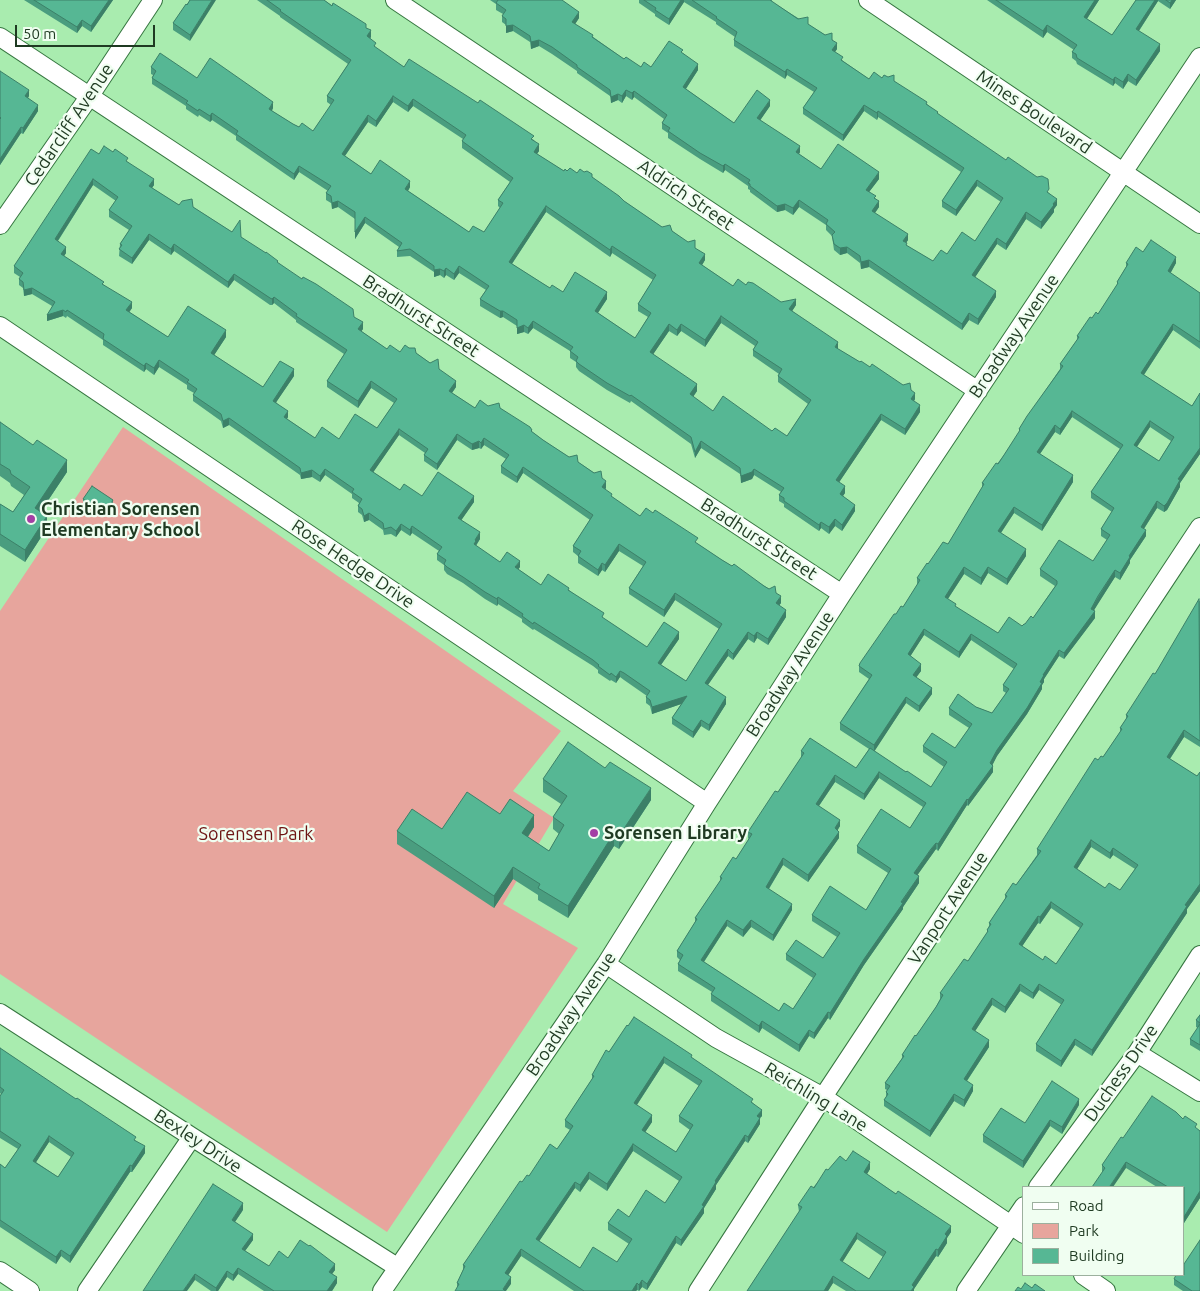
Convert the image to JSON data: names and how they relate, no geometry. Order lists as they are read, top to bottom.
{
  "streets": {
    "street": [
      "Mines Boulevard",
      "Cedarcliff Avenue",
      "Aldrich Street",
      "Bradhurst Street",
      "Broadway Avenue",
      "Rose Hedge Drive",
      "Vanport Avenue",
      "Duchess Drive",
      "Reichling Lane",
      "Bexley Drive"
    ]
  },
  "crossings": [
    ["Mines Boulevard", "Broadway Avenue"],
    ["Cedarcliff Avenue", "Bradhurst Street"],
    ["Aldrich Street", "Broadway Avenue"],
    ["Bradhurst Street", "Broadway Avenue"],
    ["Broadway Avenue", "Rose Hedge Drive"],
    ["Broadway Avenue", "Reichling Lane"],
    ["Broadway Avenue", "Bexley Drive"],
    ["Vanport Avenue", "Reichling Lane"]
  ],
  "parks": ["Sorensen Park"],
  "places": ["Christian Sorensen Elementary School", "Sorensen Library"],
  "legend": ["Road", "Park", "Building"],
  "scale_bar": "50 m"
}
